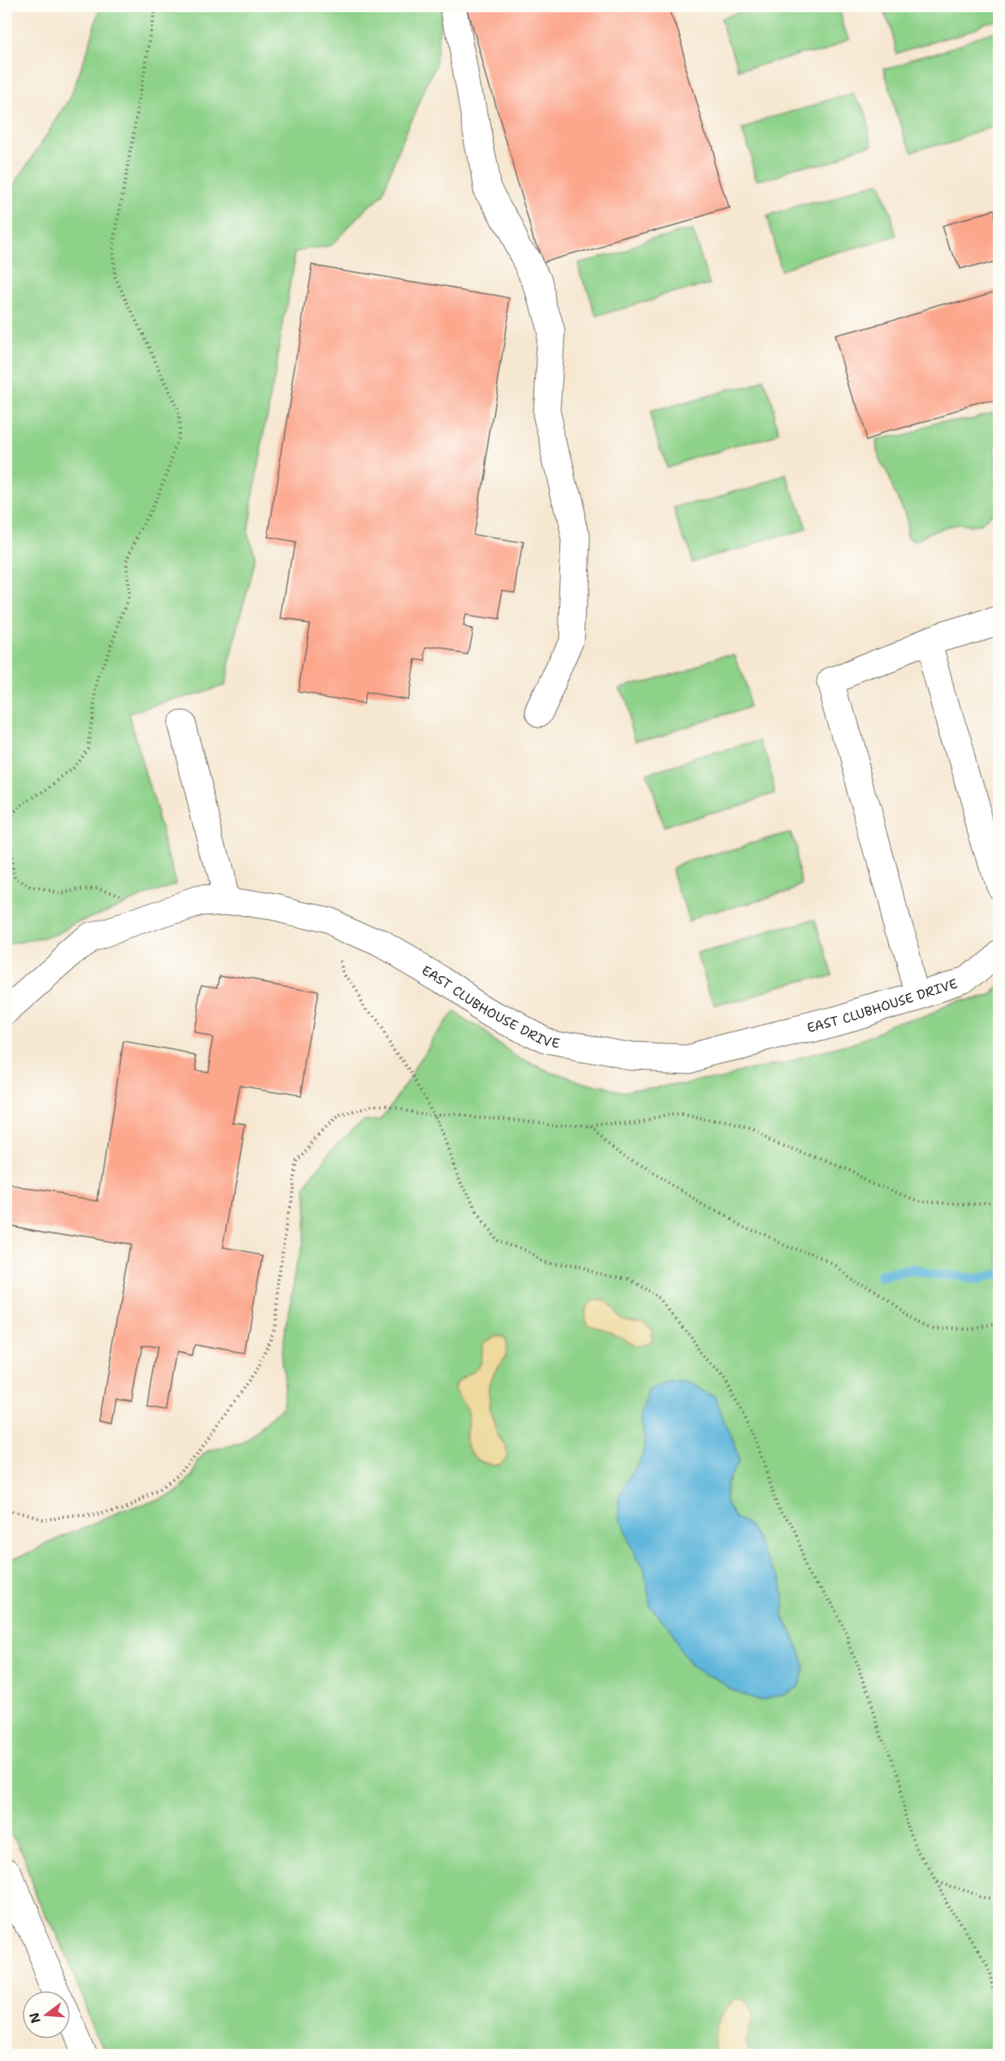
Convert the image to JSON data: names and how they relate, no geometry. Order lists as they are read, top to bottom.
{
  "streets": {
    "street": ["EAST CLUBHOUSE DRIVE"]
  },
  "north": "left"
}
